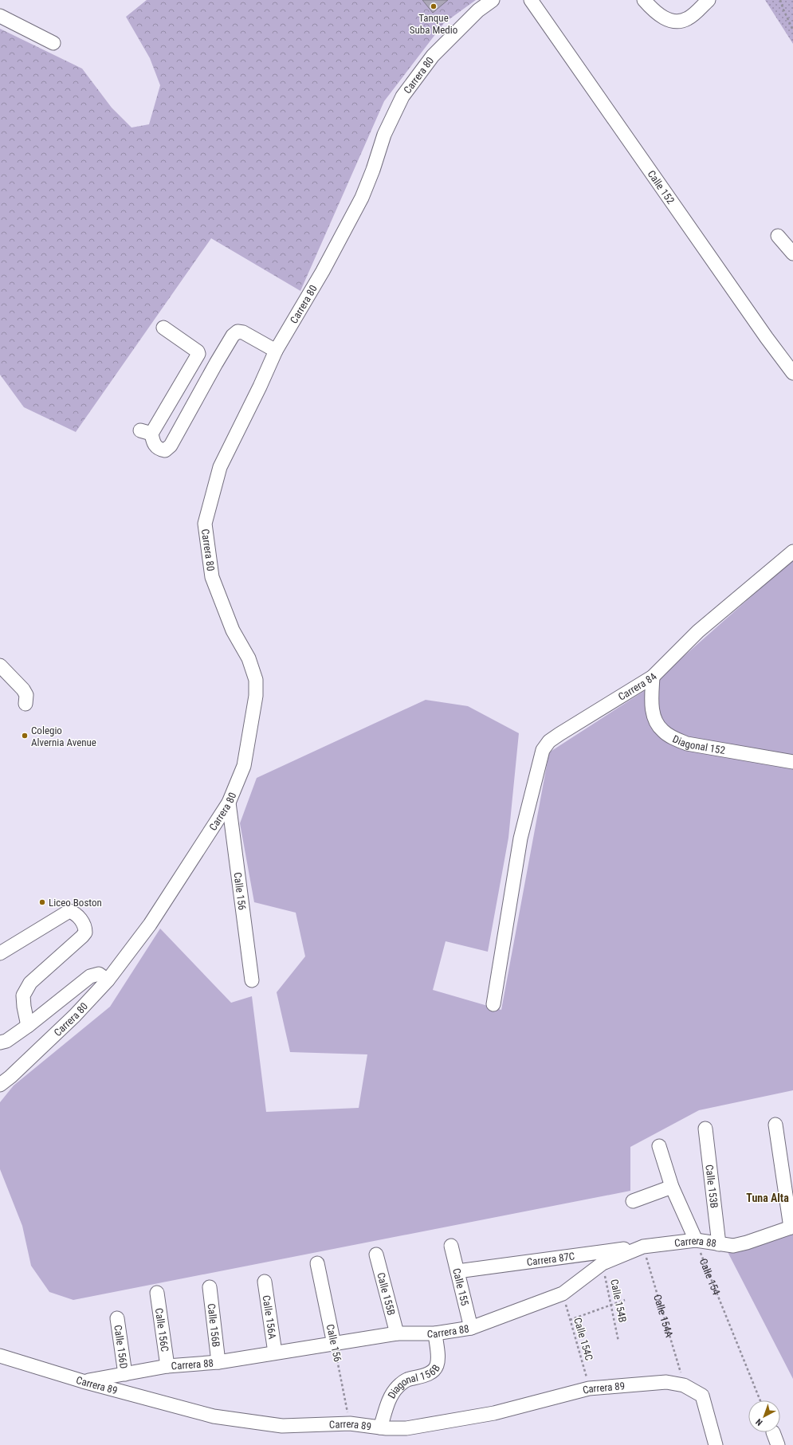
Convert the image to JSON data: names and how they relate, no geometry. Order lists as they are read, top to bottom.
{
  "streets": {
    "street": [
      "Carrera 80",
      "Calle 152",
      "Carrera 84",
      "Diagonal 152",
      "Calle 156",
      "Calle 153B",
      "Carrera 88",
      "Carrera 87C",
      "Calle 155",
      "Calle 155B",
      "Calle 156A",
      "Calle 156B",
      "Calle 156C",
      "Calle 156D",
      "Diagonal 156B",
      "Carrera 89"
    ],
    "path": [
      "Calle 154",
      "Calle 154B",
      "Calle 154A",
      "Calle 154C"
    ]
  },
  "crossings": [
    ["Carrera 80", "Calle 156"],
    ["Carrera 84", "Diagonal 152"],
    ["Calle 156", "Carrera 88"],
    ["Calle 156", "Carrera 89"],
    ["Calle 153B", "Carrera 88"],
    ["Carrera 88", "Carrera 87C"],
    ["Carrera 88", "Calle 154"],
    ["Carrera 88", "Calle 155"],
    ["Carrera 88", "Calle 155B"],
    ["Carrera 88", "Calle 154B"],
    ["Carrera 88", "Calle 154A"],
    ["Carrera 88", "Calle 156A"],
    ["Carrera 88", "Calle 156B"],
    ["Carrera 88", "Calle 156C"],
    ["Carrera 88", "Calle 154C"],
    ["Carrera 88", "Calle 156D"],
    ["Carrera 88", "Diagonal 156B"],
    ["Carrera 88", "Carrera 89"],
    ["Carrera 87C", "Calle 155"],
    ["Carrera 87C", "Calle 154A"],
    ["Calle 154A", "Carrera 89"],
    ["Calle 154C", "Carrera 89"],
    ["Diagonal 156B", "Carrera 89"]
  ],
  "districts": ["Tuna Alta"],
  "places": ["Tanque Suba Medio", "Colegio Alvernia Avenue", "Liceo Boston"],
  "north": "bottom left"
}
